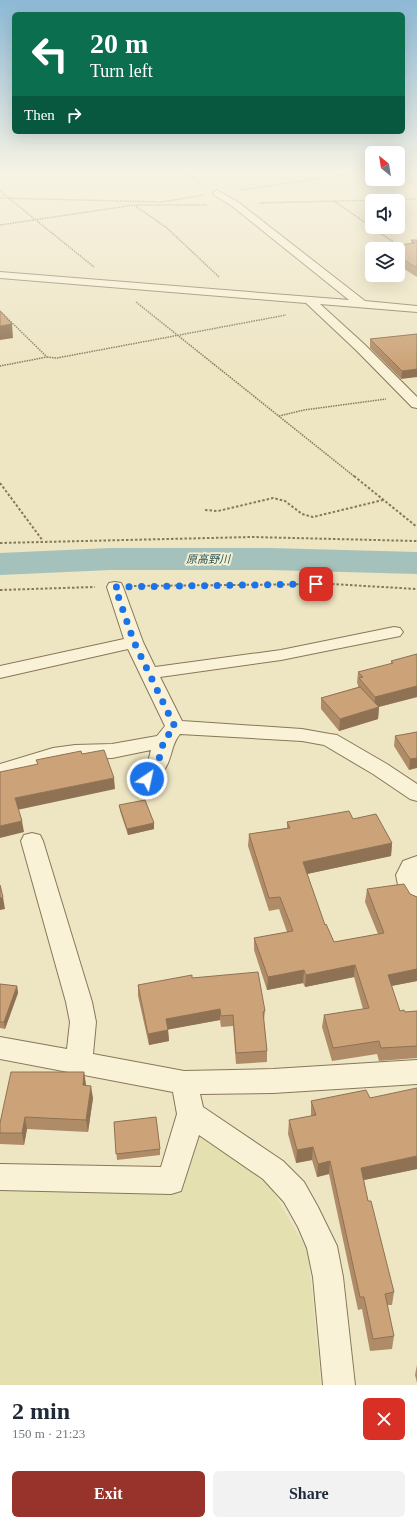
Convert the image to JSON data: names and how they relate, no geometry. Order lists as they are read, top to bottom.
{
  "water": ["原高野川"],
  "north": "top left",
  "page": {
    "turn": ["20 m", "Turn left"],
    "then": "Then",
    "heading": ["2 min", "150 m · 21:23"],
    "buttons": ["Exit", "Share"]
  }
}
